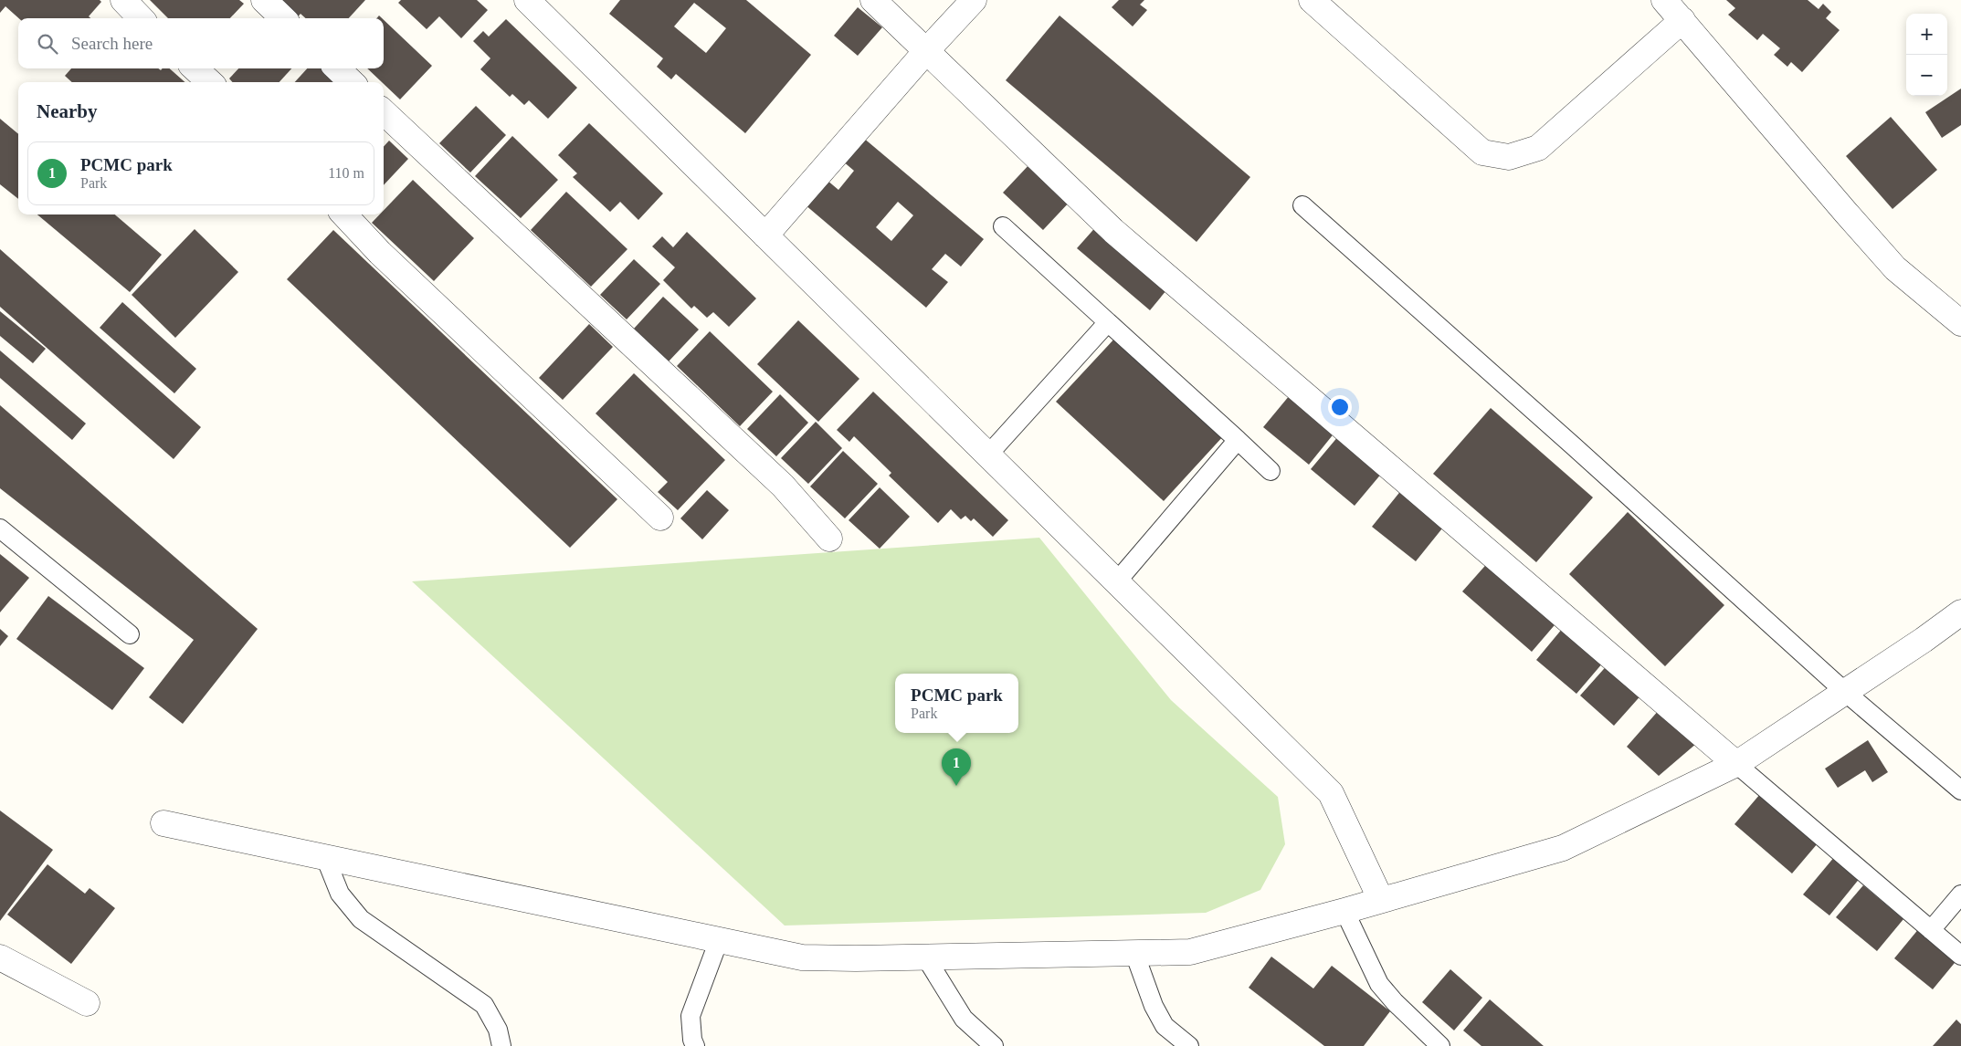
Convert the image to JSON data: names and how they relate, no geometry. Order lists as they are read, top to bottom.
{
  "page": {
    "map_buttons": ["+", "−"],
    "search": "Search here",
    "heading": "Nearby",
    "list": [
      {
        "mark": "1",
        "name": "PCMC park",
        "note": "Park",
        "value": "110 m"
      }
    ],
    "popup": ["PCMC park", "Park"],
    "pins": "1"
  }
}
